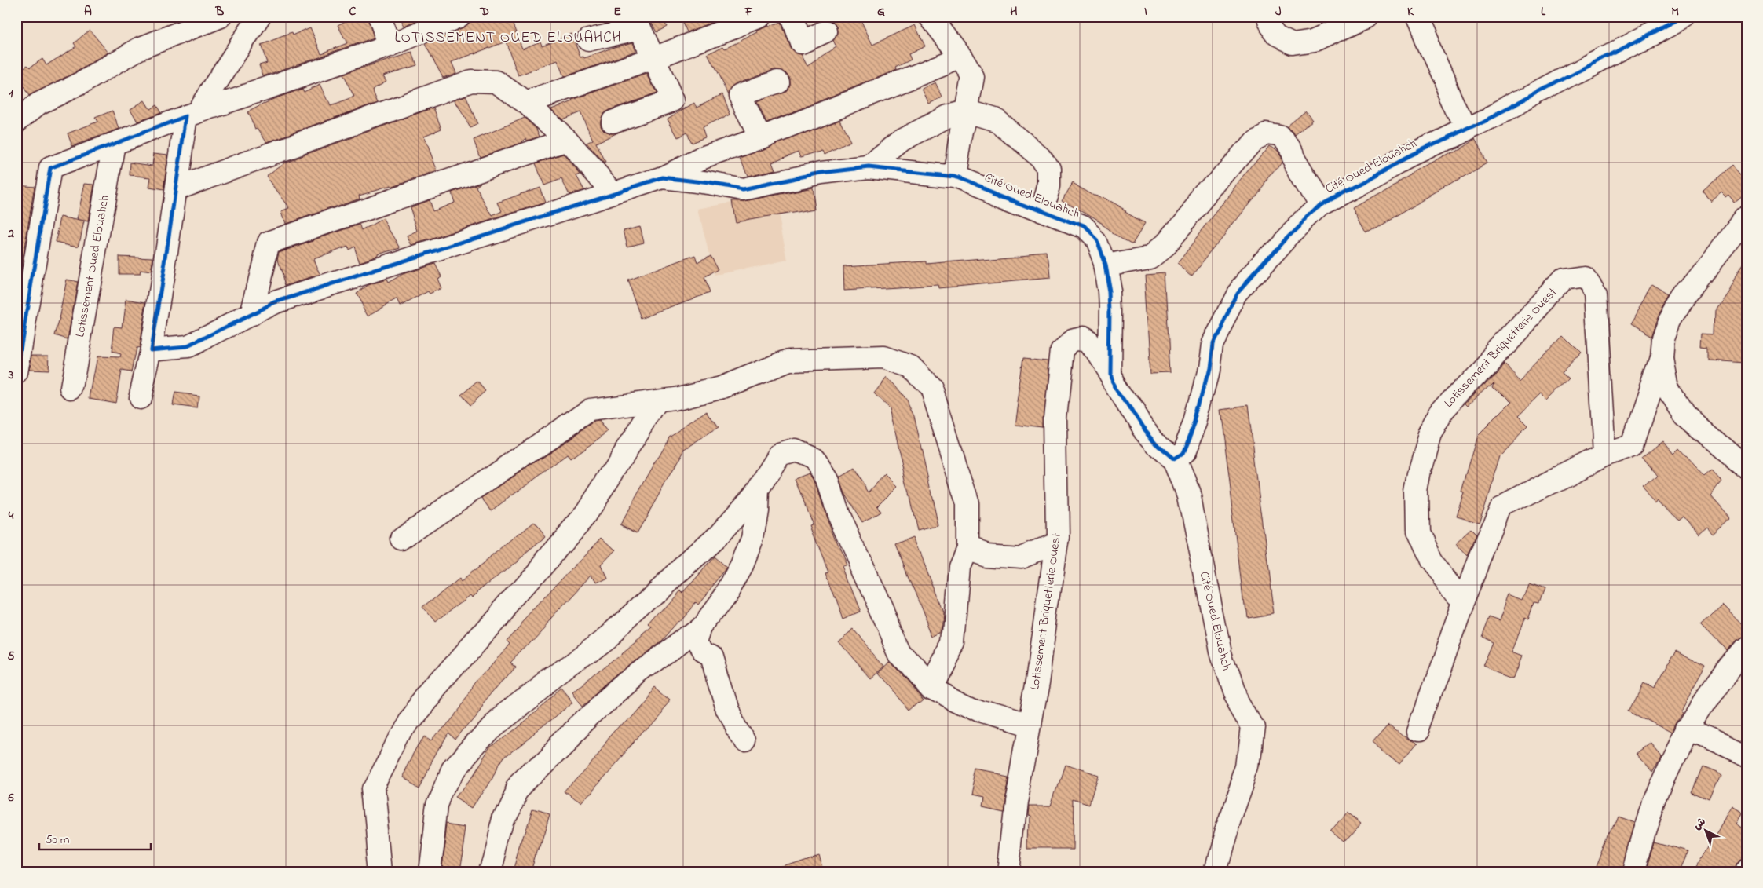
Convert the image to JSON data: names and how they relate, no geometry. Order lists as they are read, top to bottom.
{
  "streets": {
    "street": ["Cité Oued Elouahch", "Lotissement Oued Elouahch", "Lotissement Briquetterie Ouest"]
  },
  "crossings": [
    ["Cité Oued Elouahch", "Lotissement Briquetterie Ouest"]
  ],
  "districts": ["LOTISSEMENT OUED ELOUAHCH"],
  "scale_bar": "50 m",
  "north": "top left",
  "grid": {
    "columns": [
      "A",
      "B",
      "C",
      "D",
      "E",
      "F",
      "G",
      "H",
      "I",
      "J",
      "K",
      "L",
      "M"
    ],
    "rows": [
      "1",
      "2",
      "3",
      "4",
      "5",
      "6"
    ]
  }
}
